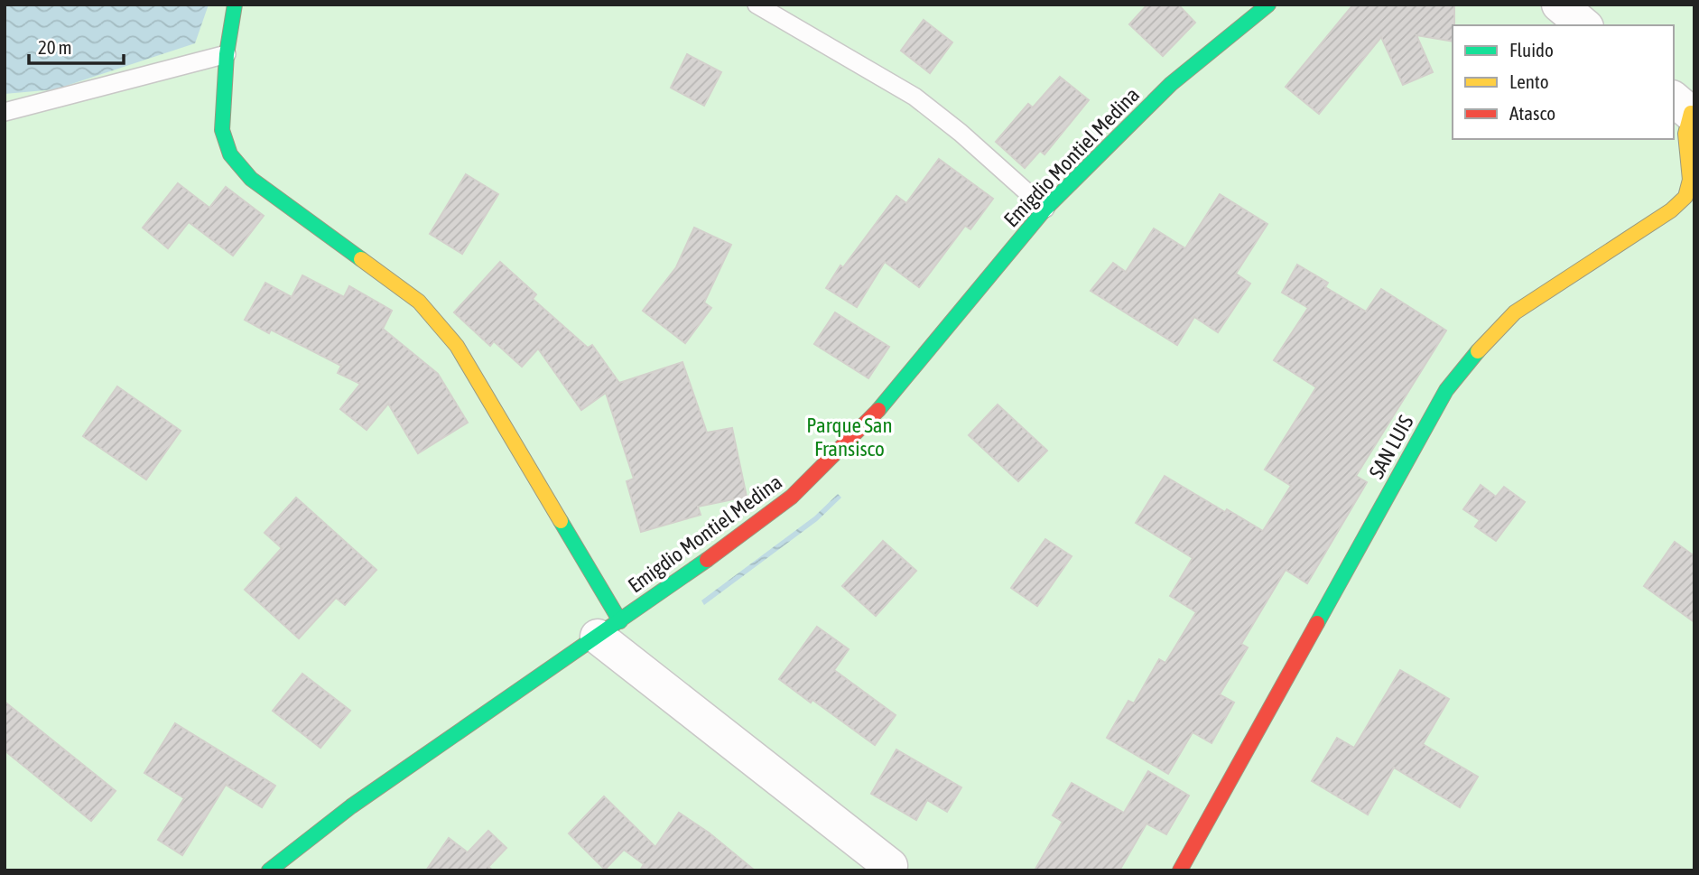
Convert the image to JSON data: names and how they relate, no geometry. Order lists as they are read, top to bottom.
{
  "streets": {
    "street": ["Emigdio Montiel Medina", "SAN LUIS"]
  },
  "parks": ["Parque San Fransisco"],
  "legend": ["Fluido", "Lento", "Atasco"],
  "scale_bar": "20 m"
}
